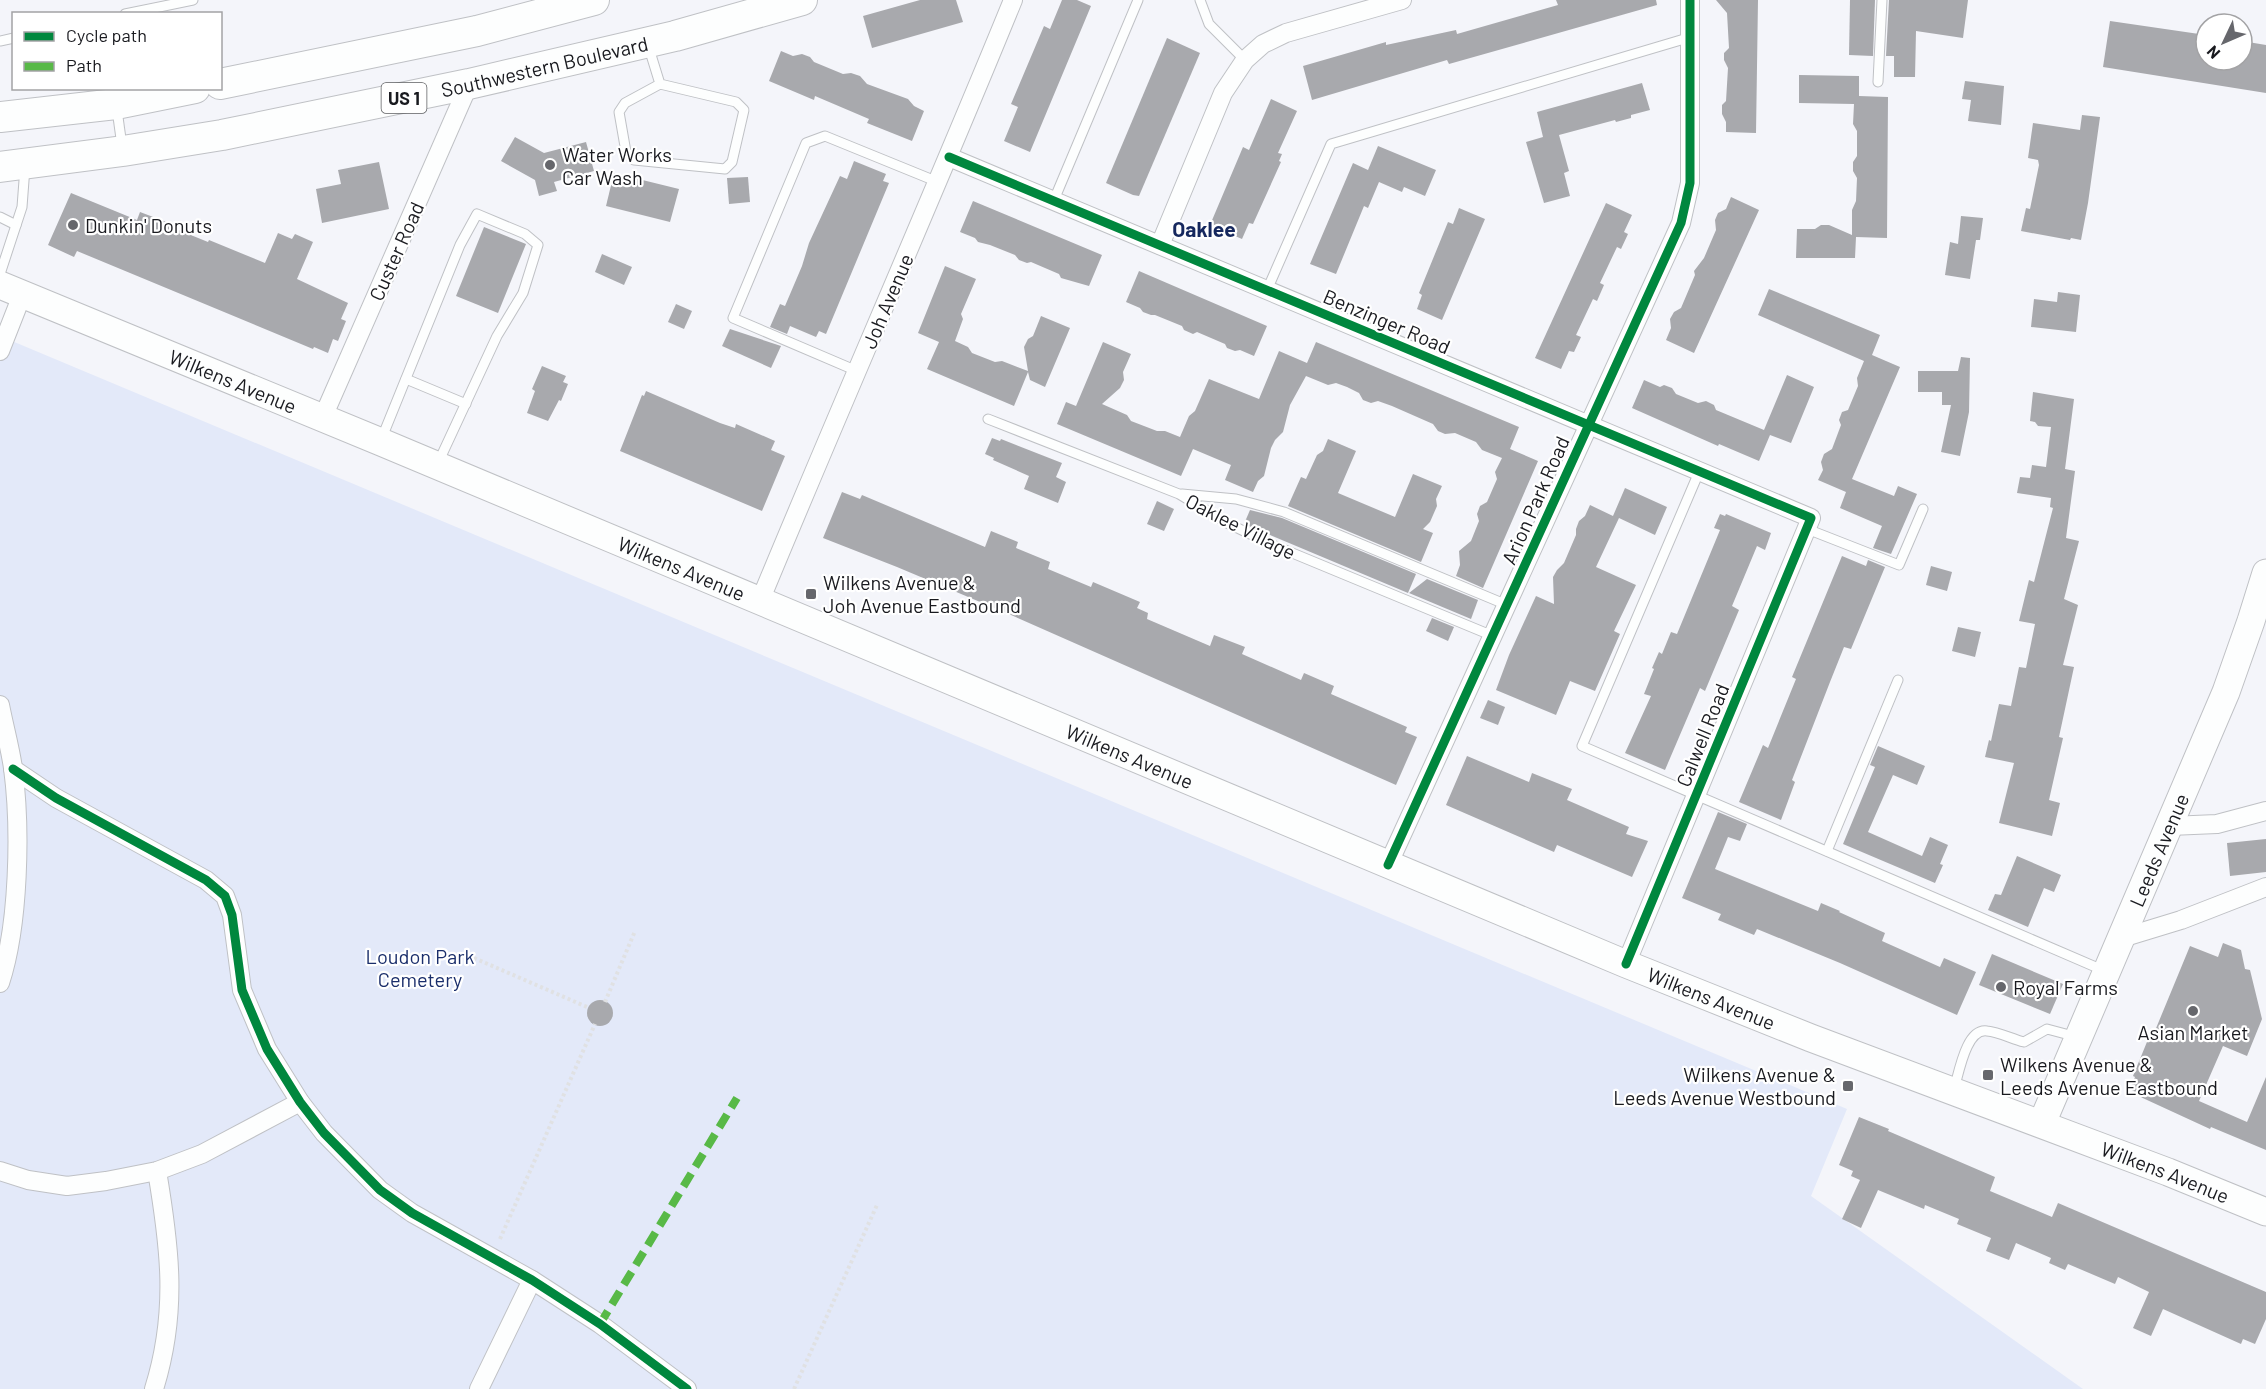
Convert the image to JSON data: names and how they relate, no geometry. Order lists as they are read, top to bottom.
{
  "streets": {
    "main road": [
      "Southwestern Boulevard",
      "US 1",
      "Wilkens Avenue",
      "Leeds Avenue"
    ],
    "street": [
      "Custer Road",
      "Joh Avenue",
      "Benzinger Road",
      "Arion Park Road",
      "Calwell Road"
    ],
    "lane": ["Oaklee Village"]
  },
  "crossings": [
    ["Southwestern Boulevard", "Custer Road"],
    ["Custer Road", "Wilkens Avenue"],
    ["Joh Avenue", "Benzinger Road"],
    ["Joh Avenue", "Wilkens Avenue"],
    ["Benzinger Road", "Arion Park Road"],
    ["Benzinger Road", "Calwell Road"],
    ["Wilkens Avenue", "Arion Park Road"],
    ["Wilkens Avenue", "Calwell Road"],
    ["Wilkens Avenue", "Leeds Avenue"],
    ["Arion Park Road", "Oaklee Village"]
  ],
  "districts": ["Oaklee"],
  "parks": ["Loudon Park Cemetery"],
  "places": {
    "other": [
      "Water Works Car Wash",
      "Dunkin' Donuts",
      "Royal Farms",
      "Asian Market"
    ],
    "transit": ["Wilkens Avenue & Joh Avenue Eastbound", "Wilkens Avenue & Leeds Avenue Eastbound", "Wilkens Avenue & Leeds Avenue Westbound"]
  },
  "legend": ["Cycle path", "Path"],
  "north": "bottom left"
}
